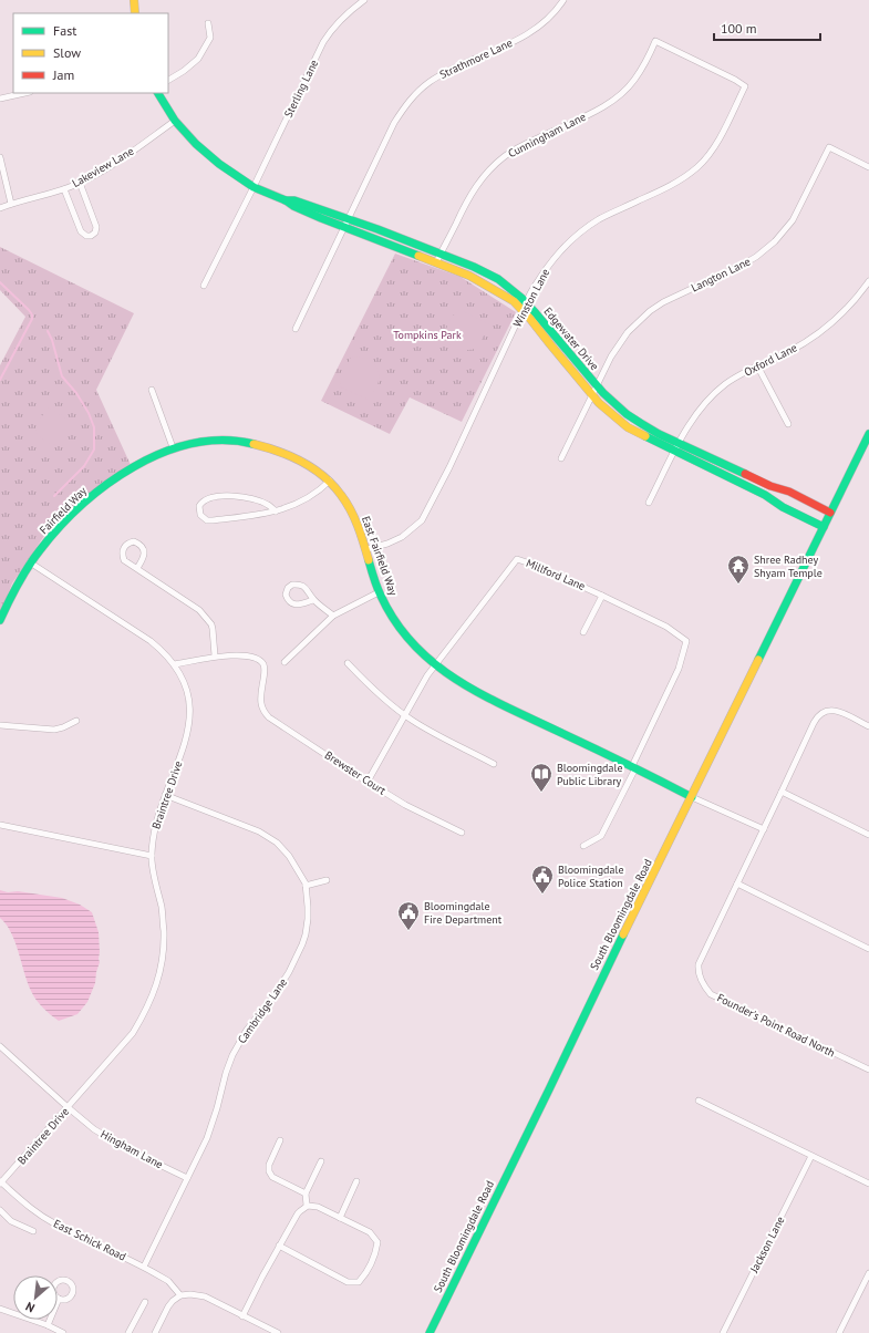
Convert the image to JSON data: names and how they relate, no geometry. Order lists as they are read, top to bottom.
{
  "streets": {
    "street": [
      "Strathmore Lane",
      "Sterling Lane",
      "Cunningham Lane",
      "Lakeview Lane",
      "Langton Lane",
      "Winston Lane",
      "Edgewater Drive",
      "Oxford Lane",
      "Fairfield Way",
      "East Fairfield Way",
      "Millford Lane",
      "Brewster Court",
      "Braintree Drive",
      "South Bloomingdale Road",
      "Cambridge Lane",
      "Founder's Point Road North",
      "Hingham Lane",
      "East Schick Road",
      "Jackson Lane"
    ]
  },
  "crossings": [
    ["Strathmore Lane", "Edgewater Drive"],
    ["Sterling Lane", "Edgewater Drive"],
    ["Cunningham Lane", "Winston Lane"],
    ["Cunningham Lane", "Edgewater Drive"],
    ["Lakeview Lane", "Edgewater Drive"],
    ["Langton Lane", "Edgewater Drive"],
    ["Winston Lane", "Edgewater Drive"],
    ["Winston Lane", "East Fairfield Way"],
    ["Edgewater Drive", "Oxford Lane"],
    ["Edgewater Drive", "South Bloomingdale Road"],
    ["Fairfield Way", "East Fairfield Way"],
    ["Fairfield Way", "Braintree Drive"],
    ["East Fairfield Way", "Millford Lane"],
    ["East Fairfield Way", "South Bloomingdale Road"],
    ["Millford Lane", "Brewster Court"],
    ["Braintree Drive", "Cambridge Lane"],
    ["Braintree Drive", "Hingham Lane"],
    ["Braintree Drive", "East Schick Road"],
    ["Cambridge Lane", "Hingham Lane"],
    ["Cambridge Lane", "East Schick Road"]
  ],
  "parks": ["Tompkins Park"],
  "places": {
    "temple": ["Shree Radhey Shyam Temple"],
    "library": ["Bloomingdale Public Library"],
    "public building": ["Bloomingdale Police Station", "Bloomingdale Fire Department"]
  },
  "legend": ["Fast", "Slow", "Jam"],
  "scale_bar": "100 m",
  "north": "bottom left"
}
